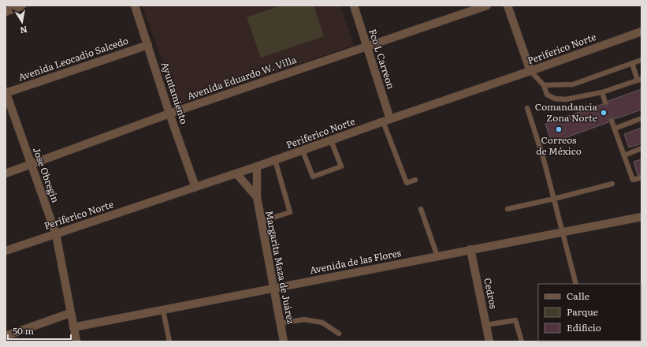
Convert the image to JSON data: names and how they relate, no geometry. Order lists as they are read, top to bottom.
{
  "streets": {
    "street": [
      "Periferico Norte",
      "Avenida Leocadio Salcedo",
      "Fco L Carreon",
      "Avenida Eduardo W. Villa",
      "Ayuntamiento",
      "Jose Obregin",
      "Avenida de las Flores",
      "Margarita Maza de Juárez",
      "Cedros"
    ]
  },
  "crossings": [
    ["Periferico Norte", "Fco L Carreon"],
    ["Periferico Norte", "Ayuntamiento"],
    ["Periferico Norte", "Jose Obregin"],
    ["Periferico Norte", "Margarita Maza de Juárez"],
    ["Avenida Leocadio Salcedo", "Ayuntamiento"],
    ["Avenida Leocadio Salcedo", "Jose Obregin"],
    ["Fco L Carreon", "Avenida Eduardo W. Villa"],
    ["Avenida Eduardo W. Villa", "Ayuntamiento"],
    ["Avenida Eduardo W. Villa", "Jose Obregin"],
    ["Jose Obregin", "Avenida de las Flores"],
    ["Avenida de las Flores", "Margarita Maza de Juárez"],
    ["Avenida de las Flores", "Cedros"]
  ],
  "places": ["Comandancia Zona Norte", "Correos de México"],
  "legend": ["Calle", "Parque", "Edificio"],
  "scale_bar": "50 m",
  "north": "bottom"
}
